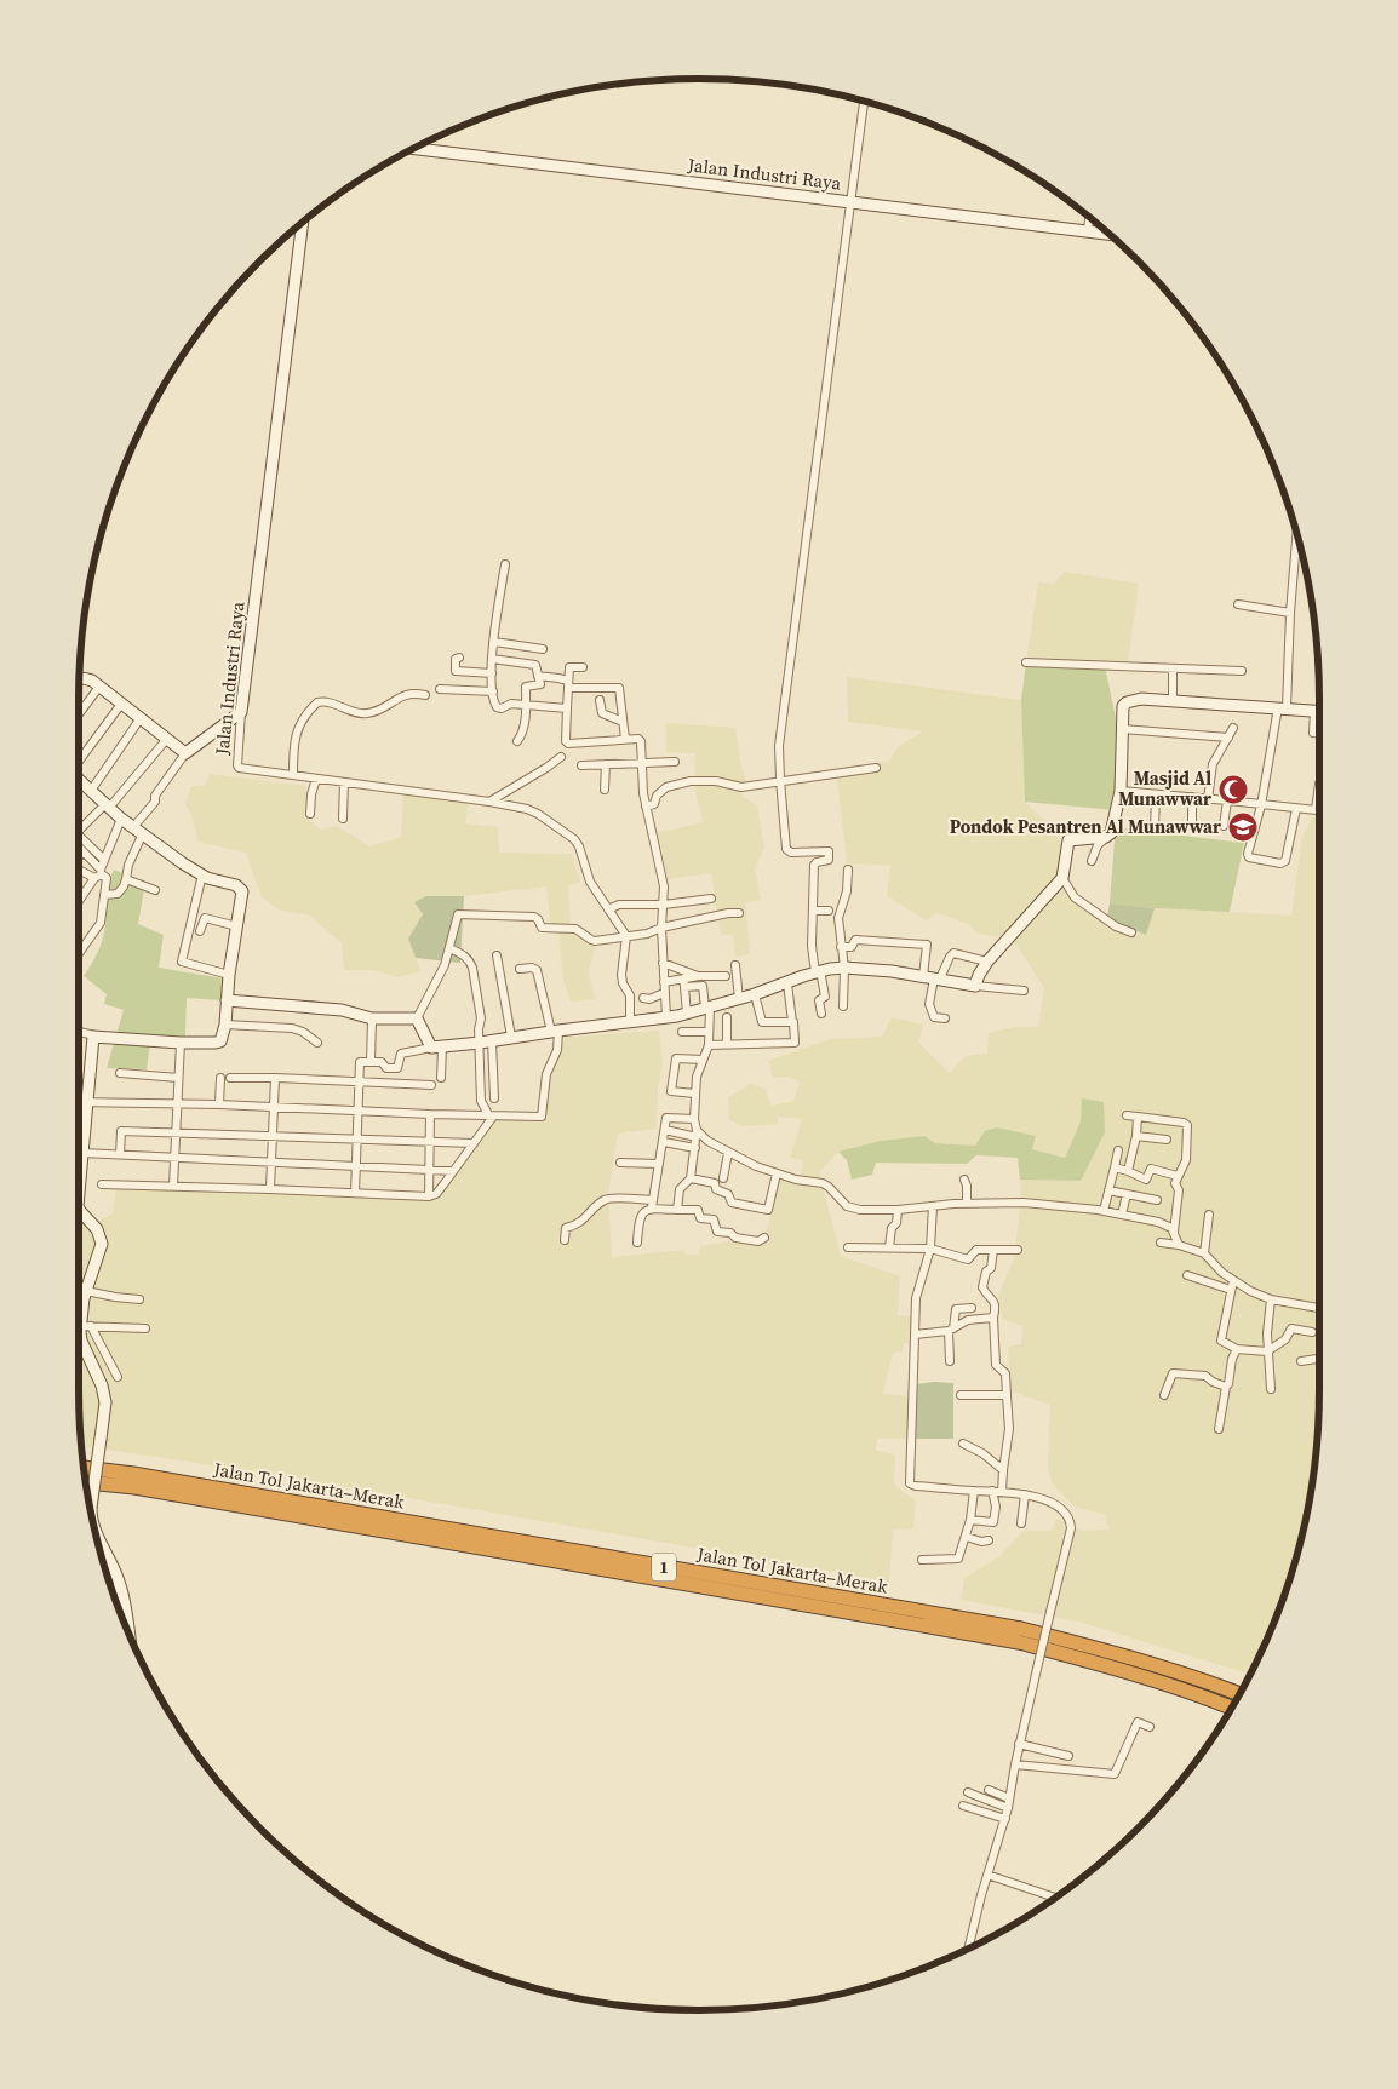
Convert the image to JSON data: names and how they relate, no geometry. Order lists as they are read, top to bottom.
{
  "streets": {
    "highway": ["Jalan Tol Jakarta–Merak", "1"],
    "street": ["Jalan Industri Raya"]
  },
  "places": {
    "mosque": ["Masjid Al Munawwar"],
    "school or university": ["Pondok Pesantren Al Munawwar"]
  }
}
